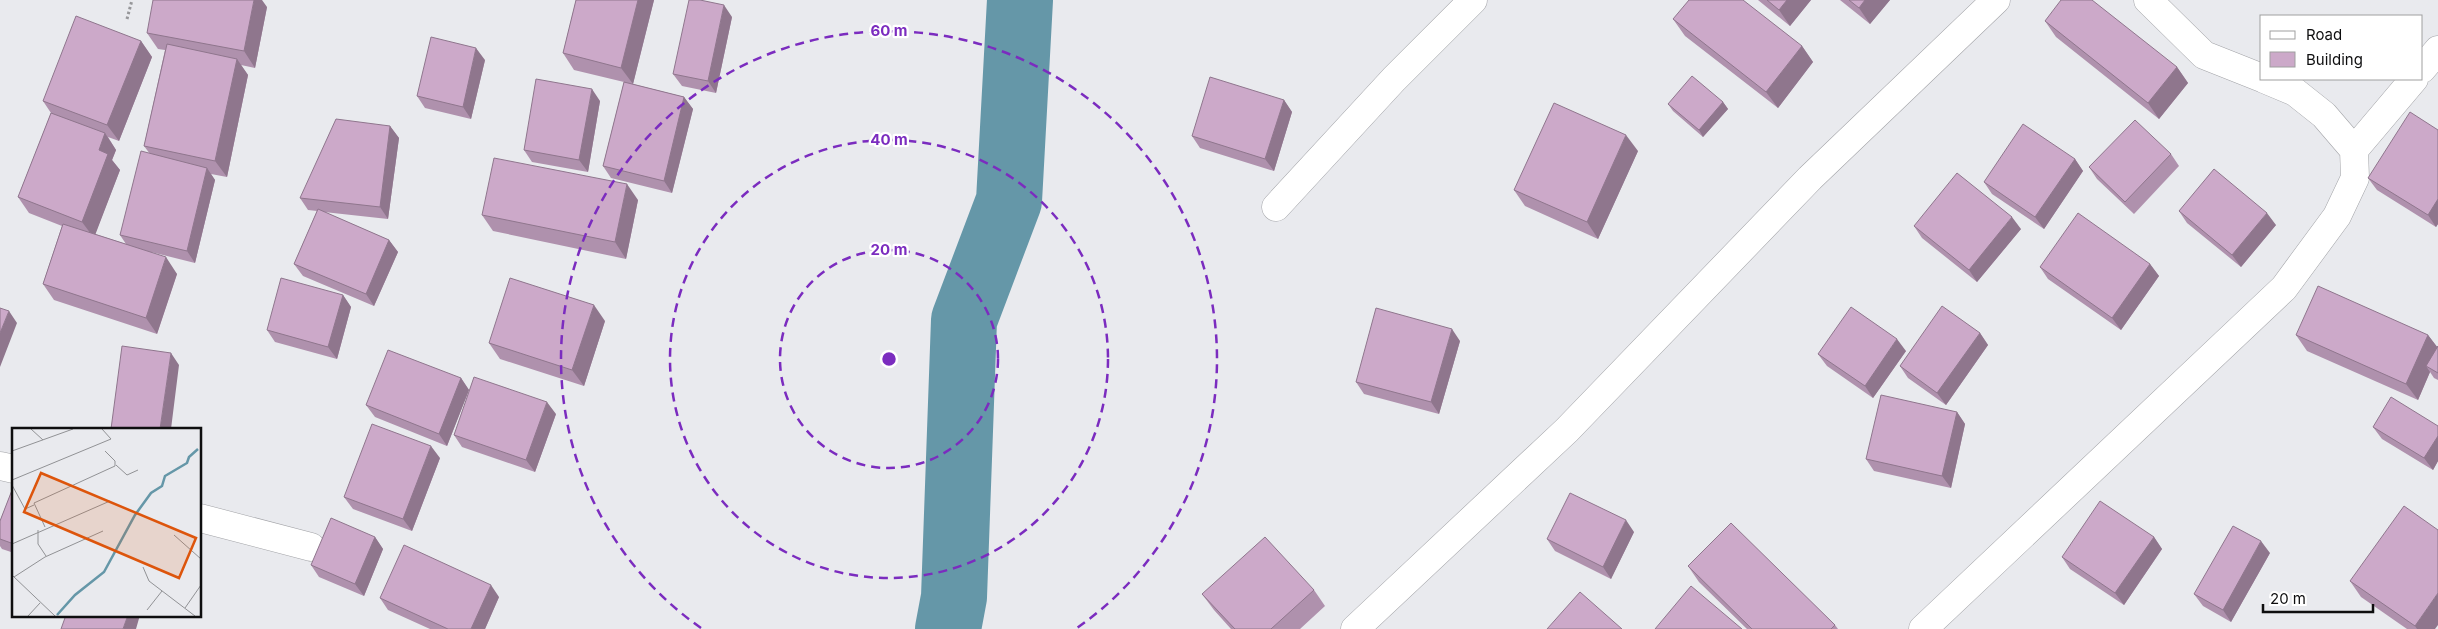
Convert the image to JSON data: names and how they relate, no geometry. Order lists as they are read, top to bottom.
{
  "legend": ["Road", "Building"],
  "scale_bar": "20 m",
  "rings": ["60 m", "40 m", "20 m"]
}
